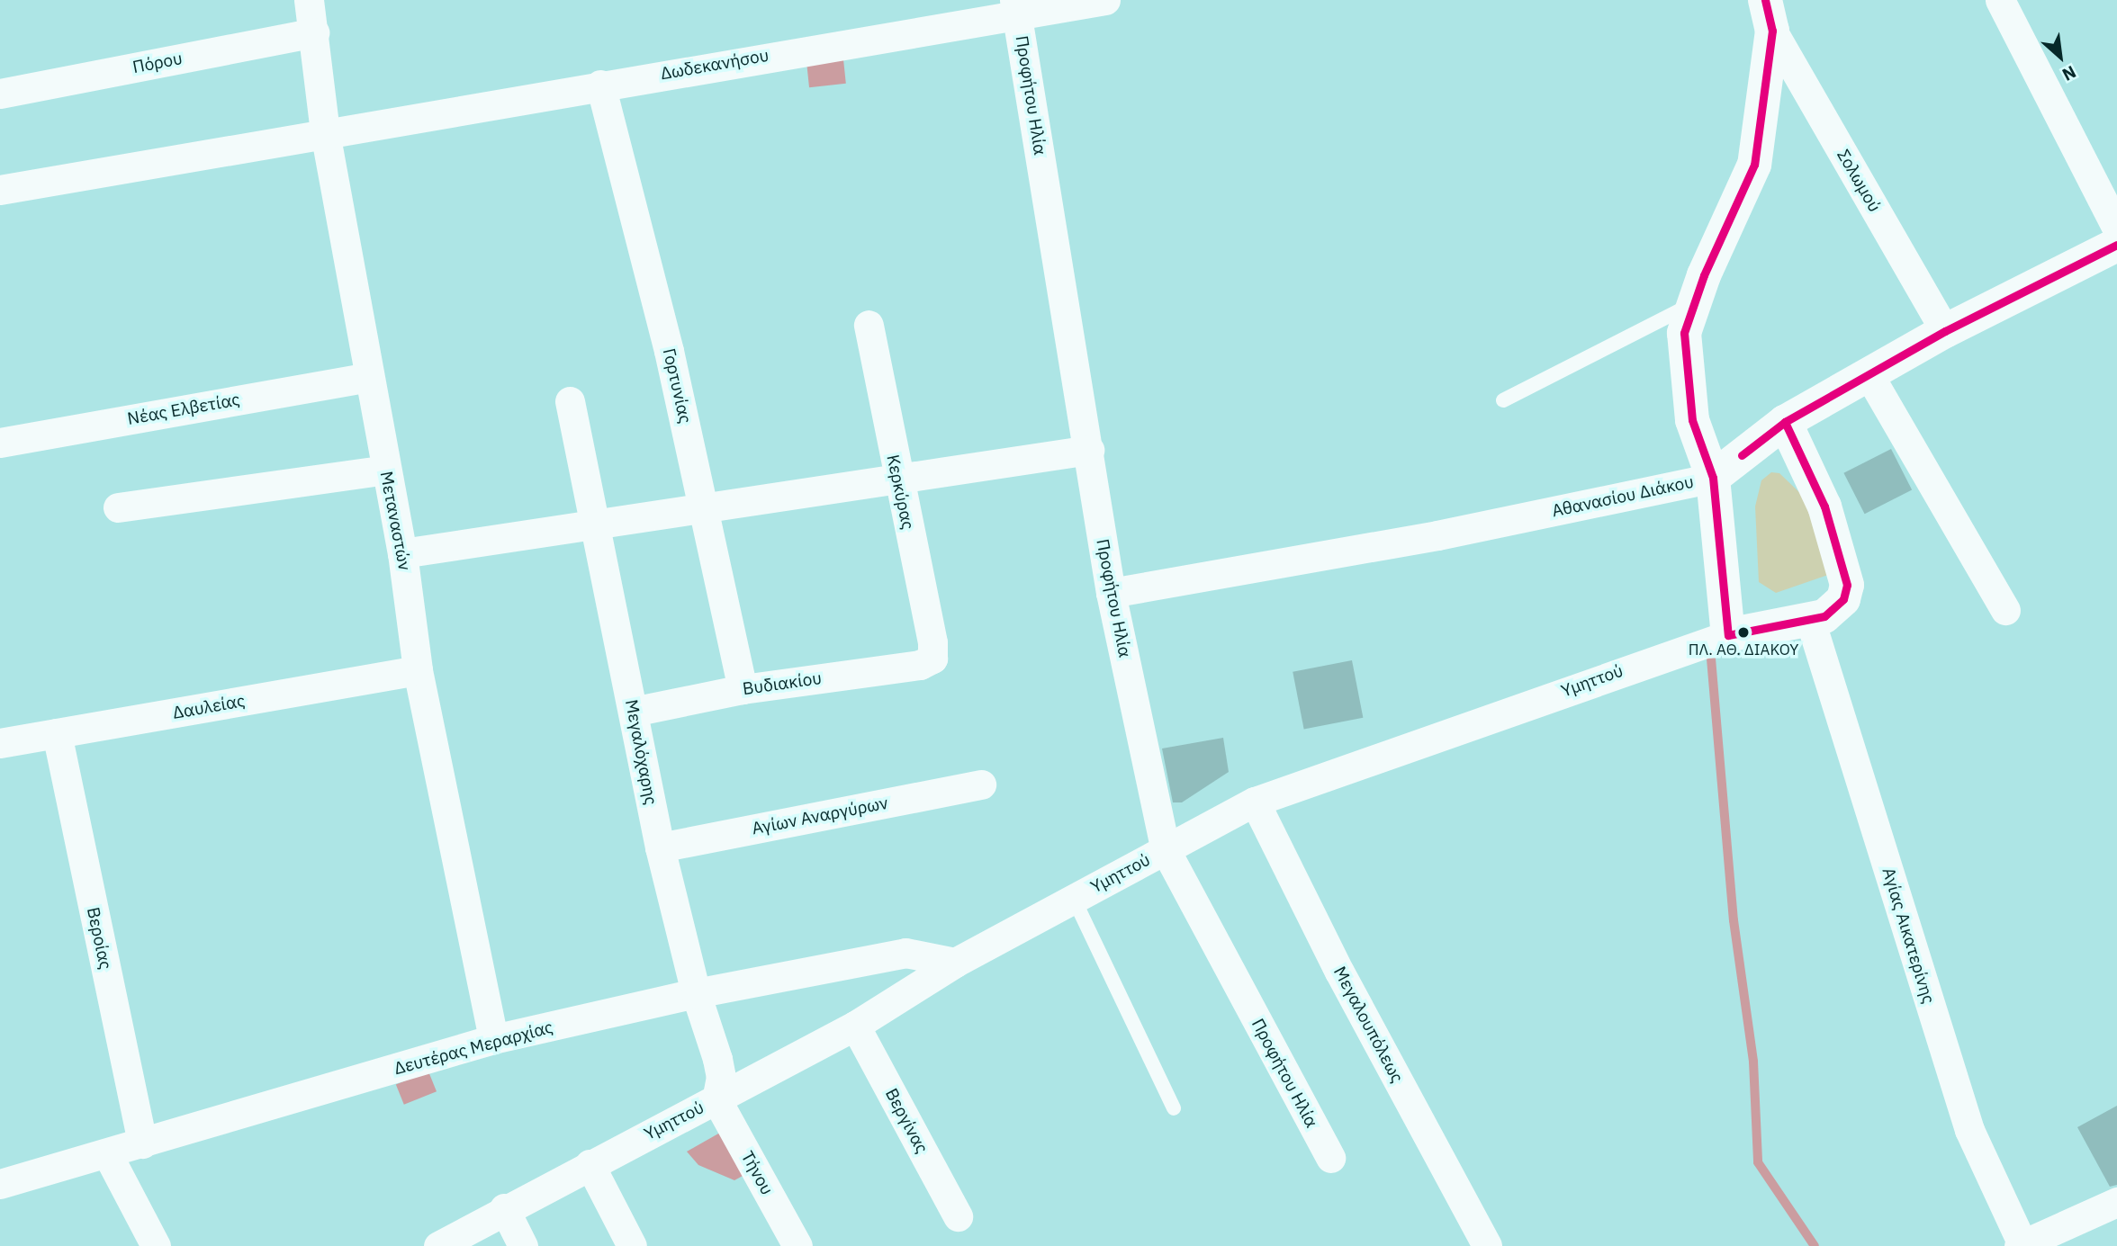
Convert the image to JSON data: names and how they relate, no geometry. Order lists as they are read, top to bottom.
{
  "streets": {
    "street": [
      "Πόρου",
      "Δωδεκανήσου",
      "Προφήτου Ηλία",
      "Σολωμού",
      "Γορτυνίας",
      "Νέας Ελβετίας",
      "Κερκύρας",
      "Αθανασίου Διάκου",
      "Μεταναστών",
      "Υμηττού",
      "Βυδιακίου",
      "Δαυλείας",
      "Μεγαλόχαρης",
      "Αγίων Αναργύρων",
      "Αγίας Αικατερίνης",
      "Βεροίας",
      "Μεγαλουπόλεως",
      "Δευτέρας Μεραρχίας",
      "Βεργίνας",
      "Τήνου"
    ]
  },
  "crossings": [
    ["Πόρου", "Μεταναστών"],
    ["Δωδεκανήσου", "Προφήτου Ηλία"],
    ["Δωδεκανήσου", "Γορτυνίας"],
    ["Δωδεκανήσου", "Μεταναστών"],
    ["Προφήτου Ηλία", "Αθανασίου Διάκου"],
    ["Προφήτου Ηλία", "Υμηττού"],
    ["Σολωμού", "Αθανασίου Διάκου"],
    ["Γορτυνίας", "Βυδιακίου"],
    ["Νέας Ελβετίας", "Μεταναστών"],
    ["Κερκύρας", "Βυδιακίου"],
    ["Αθανασίου Διάκου", "Υμηττού"],
    ["Μεταναστών", "Δαυλείας"],
    ["Μεταναστών", "Δευτέρας Μεραρχίας"],
    ["Υμηττού", "Μεγαλόχαρης"],
    ["Υμηττού", "Αγίας Αικατερίνης"],
    ["Υμηττού", "Μεγαλουπόλεως"],
    ["Υμηττού", "Δευτέρας Μεραρχίας"],
    ["Υμηττού", "Βεργίνας"],
    ["Υμηττού", "Τήνου"],
    ["Βυδιακίου", "Μεγαλόχαρης"],
    ["Δαυλείας", "Βεροίας"],
    ["Μεγαλόχαρης", "Αγίων Αναργύρων"],
    ["Μεγαλόχαρης", "Δευτέρας Μεραρχίας"],
    ["Μεγαλόχαρης", "Τήνου"],
    ["Βεροίας", "Δευτέρας Μεραρχίας"]
  ],
  "places": ["ΠΛ. ΑΘ. ΔΙΑΚΟΥ"],
  "north": "bottom right"
}
